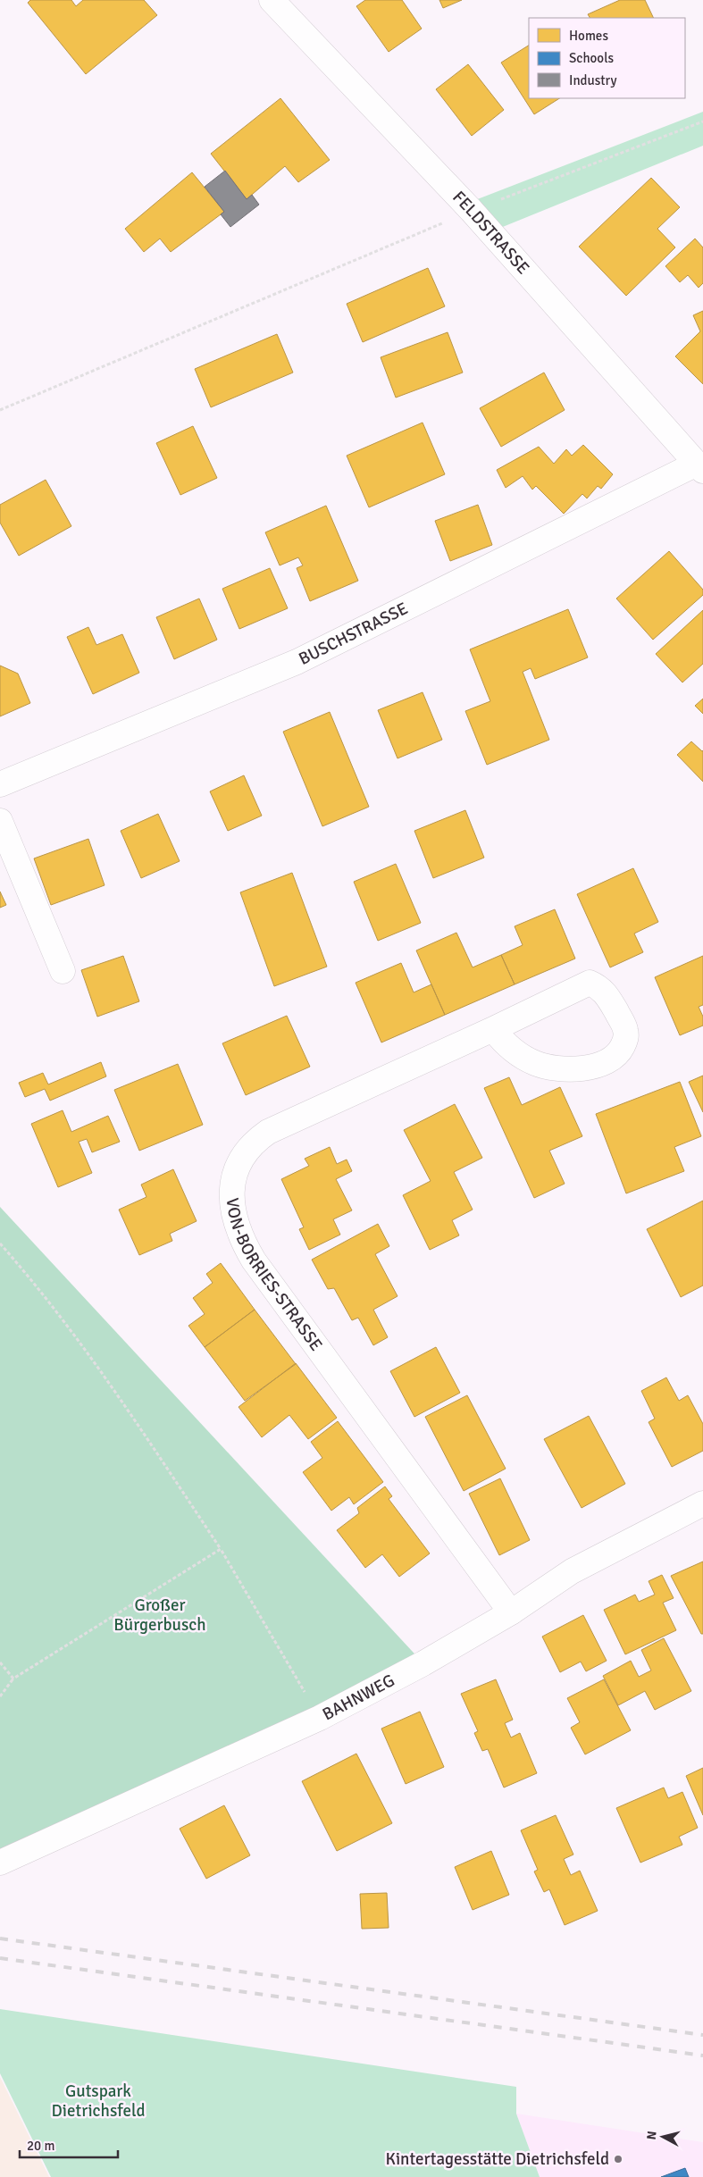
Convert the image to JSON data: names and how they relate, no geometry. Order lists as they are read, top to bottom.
{
  "streets": {
    "street": [
      "FELDSTRASSE",
      "BUSCHSTRASSE",
      "VON-BORRIES-STRASSE",
      "BAHNWEG"
    ]
  },
  "crossings": [
    ["FELDSTRASSE", "BUSCHSTRASSE"],
    ["VON-BORRIES-STRASSE", "BAHNWEG"]
  ],
  "parks": ["Großer Bürgerbusch", "Gutspark Dietrichsfeld"],
  "places": ["Kintertagesstätte Dietrichsfeld"],
  "legend": ["Homes", "Schools", "Industry"],
  "scale_bar": "20 m",
  "north": "left"
}
